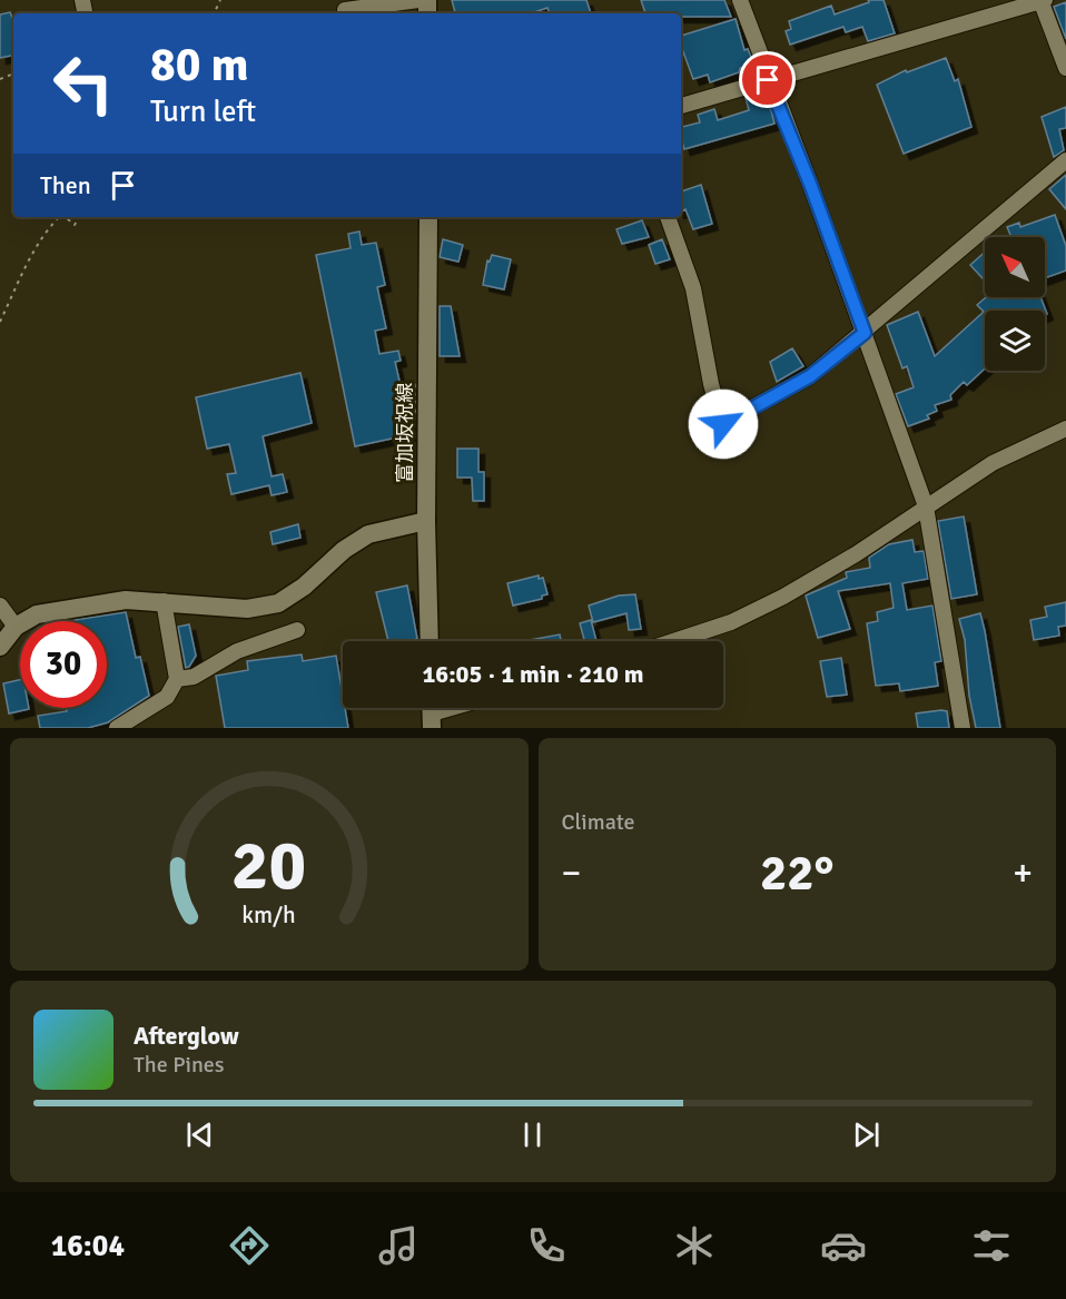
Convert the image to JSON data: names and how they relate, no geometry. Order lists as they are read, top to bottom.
{
  "streets": {
    "street": ["富加坂祝線"]
  },
  "north": "top left",
  "page": {
    "turn": ["80 m", "Turn left"],
    "then": "Then",
    "limit": "30",
    "trip": "16:05 · 1 min · 210 m",
    "tile": "Climate",
    "heat": ["−", "22°", "+"],
    "song": ["Afterglow", "The Pines"],
    "tabs": "16:04",
    "gauge": ["20", "km/h"]
  }
}
